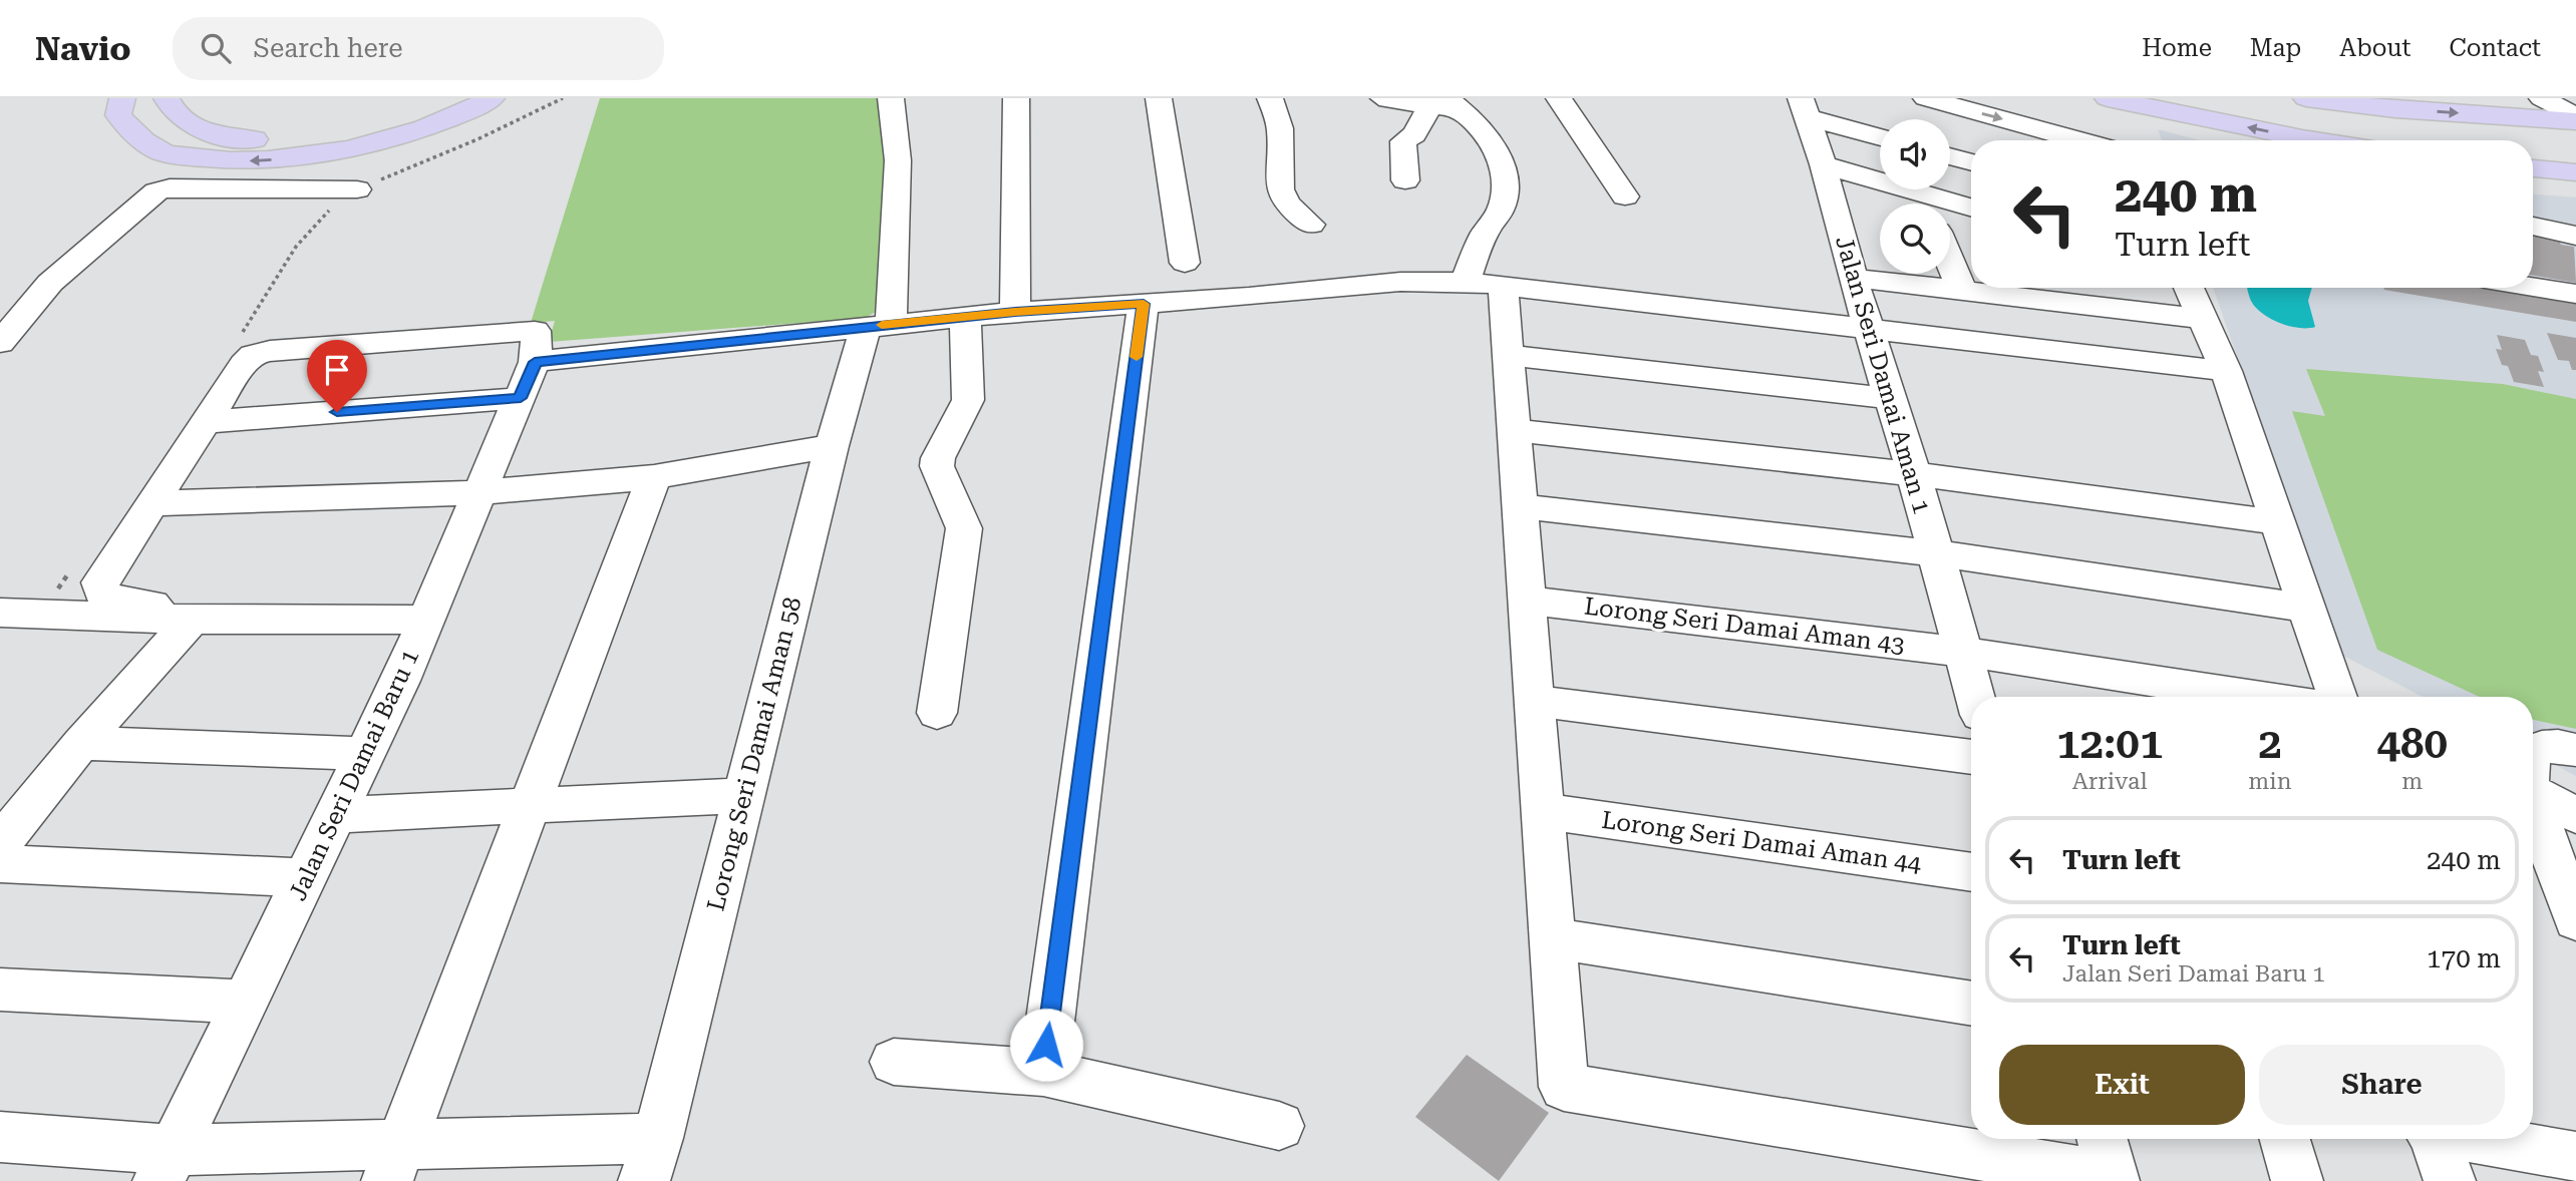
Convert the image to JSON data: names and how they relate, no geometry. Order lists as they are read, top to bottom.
{
  "streets": {
    "street": [
      "Jalan Seri Damai Aman 1",
      "Lorong Seri Damai Aman 43",
      "Lorong Seri Damai Aman 58",
      "Jalan Seri Damai Baru 1",
      "Lorong Seri Damai Aman 44"
    ]
  },
  "crossings": [
    ["Jalan Seri Damai Aman 1", "Lorong Seri Damai Aman 43"]
  ],
  "page": {
    "header": "Navio",
    "search": "Search here",
    "nav": [
      "Home",
      "Map",
      "About",
      "Contact"
    ],
    "turn": ["240 m", "Turn left"],
    "eta": [
      "12:01",
      "Arrival",
      "2",
      "min",
      "480",
      "m"
    ],
    "list": [
      {
        "name": "Turn left",
        "value": "240 m"
      },
      {
        "name": "Turn left",
        "note": "Jalan Seri Damai Baru 1",
        "value": "170 m"
      }
    ],
    "buttons": ["Exit", "Share"]
  }
}
